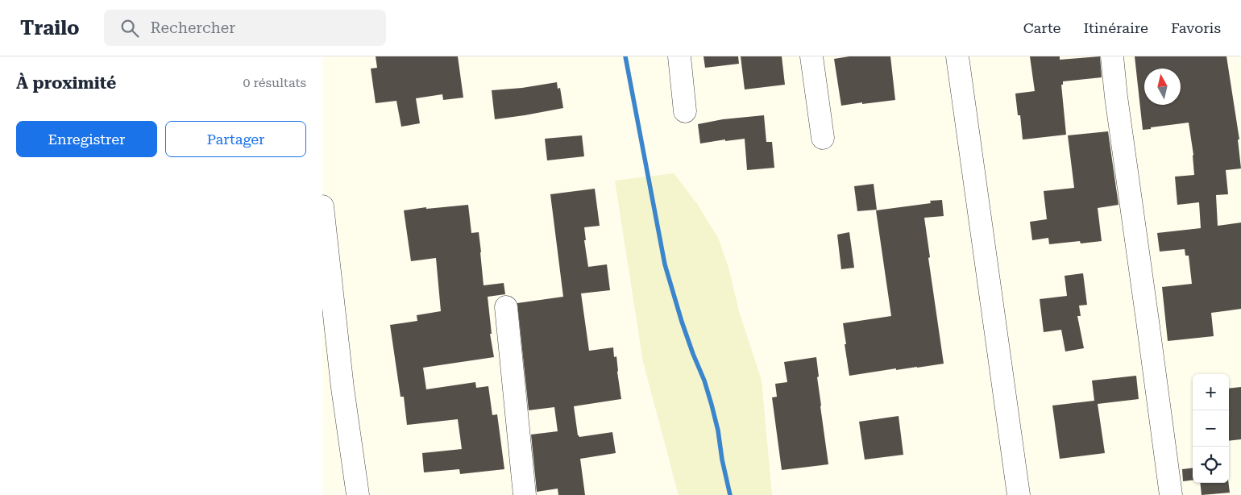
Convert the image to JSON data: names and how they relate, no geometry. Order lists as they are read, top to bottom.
{
  "north": "top",
  "page": {
    "header": "Trailo",
    "search": "Rechercher",
    "nav": ["Carte", "Itinéraire", "Favoris"],
    "heading": ["À proximité", "0 résultats"],
    "buttons": ["Enregistrer", "Partager"],
    "map_buttons": ["+", "−"]
  }
}
